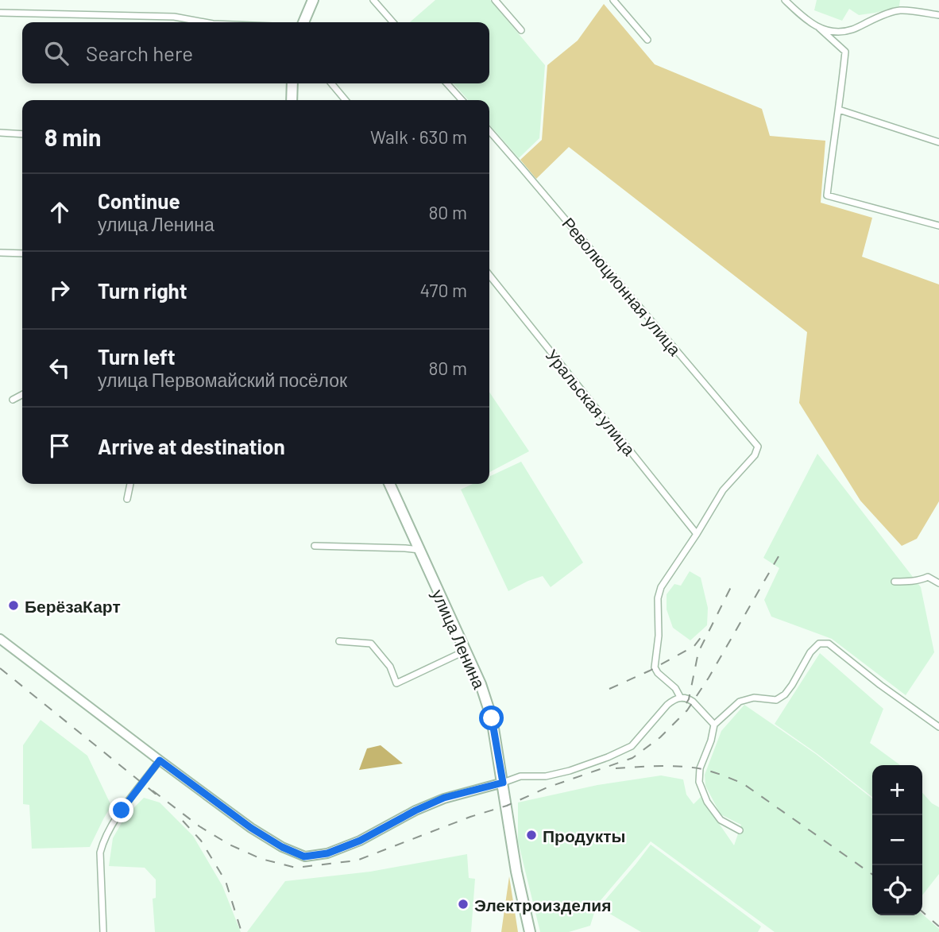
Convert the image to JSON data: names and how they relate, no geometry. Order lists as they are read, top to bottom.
{
  "streets": {
    "main road": ["улица Ленина"],
    "street": ["Революционная улица", "Уральская улица"]
  },
  "crossings": [
    ["Революционная улица", "Уральская улица"]
  ],
  "places": ["БерёзаКарт", "Продукты", "Электроизделия"],
  "page": {
    "search": "Search here",
    "heading": ["8 min", "Walk · 630 m"],
    "list": [
      ["Continue", "улица Ленина", "80 m"],
      ["Turn right", "470 m"],
      ["Turn left", "улица Первомайский посёлок", "80 m"],
      "Arrive at destination"
    ],
    "map_buttons": ["+", "−"]
  }
}
